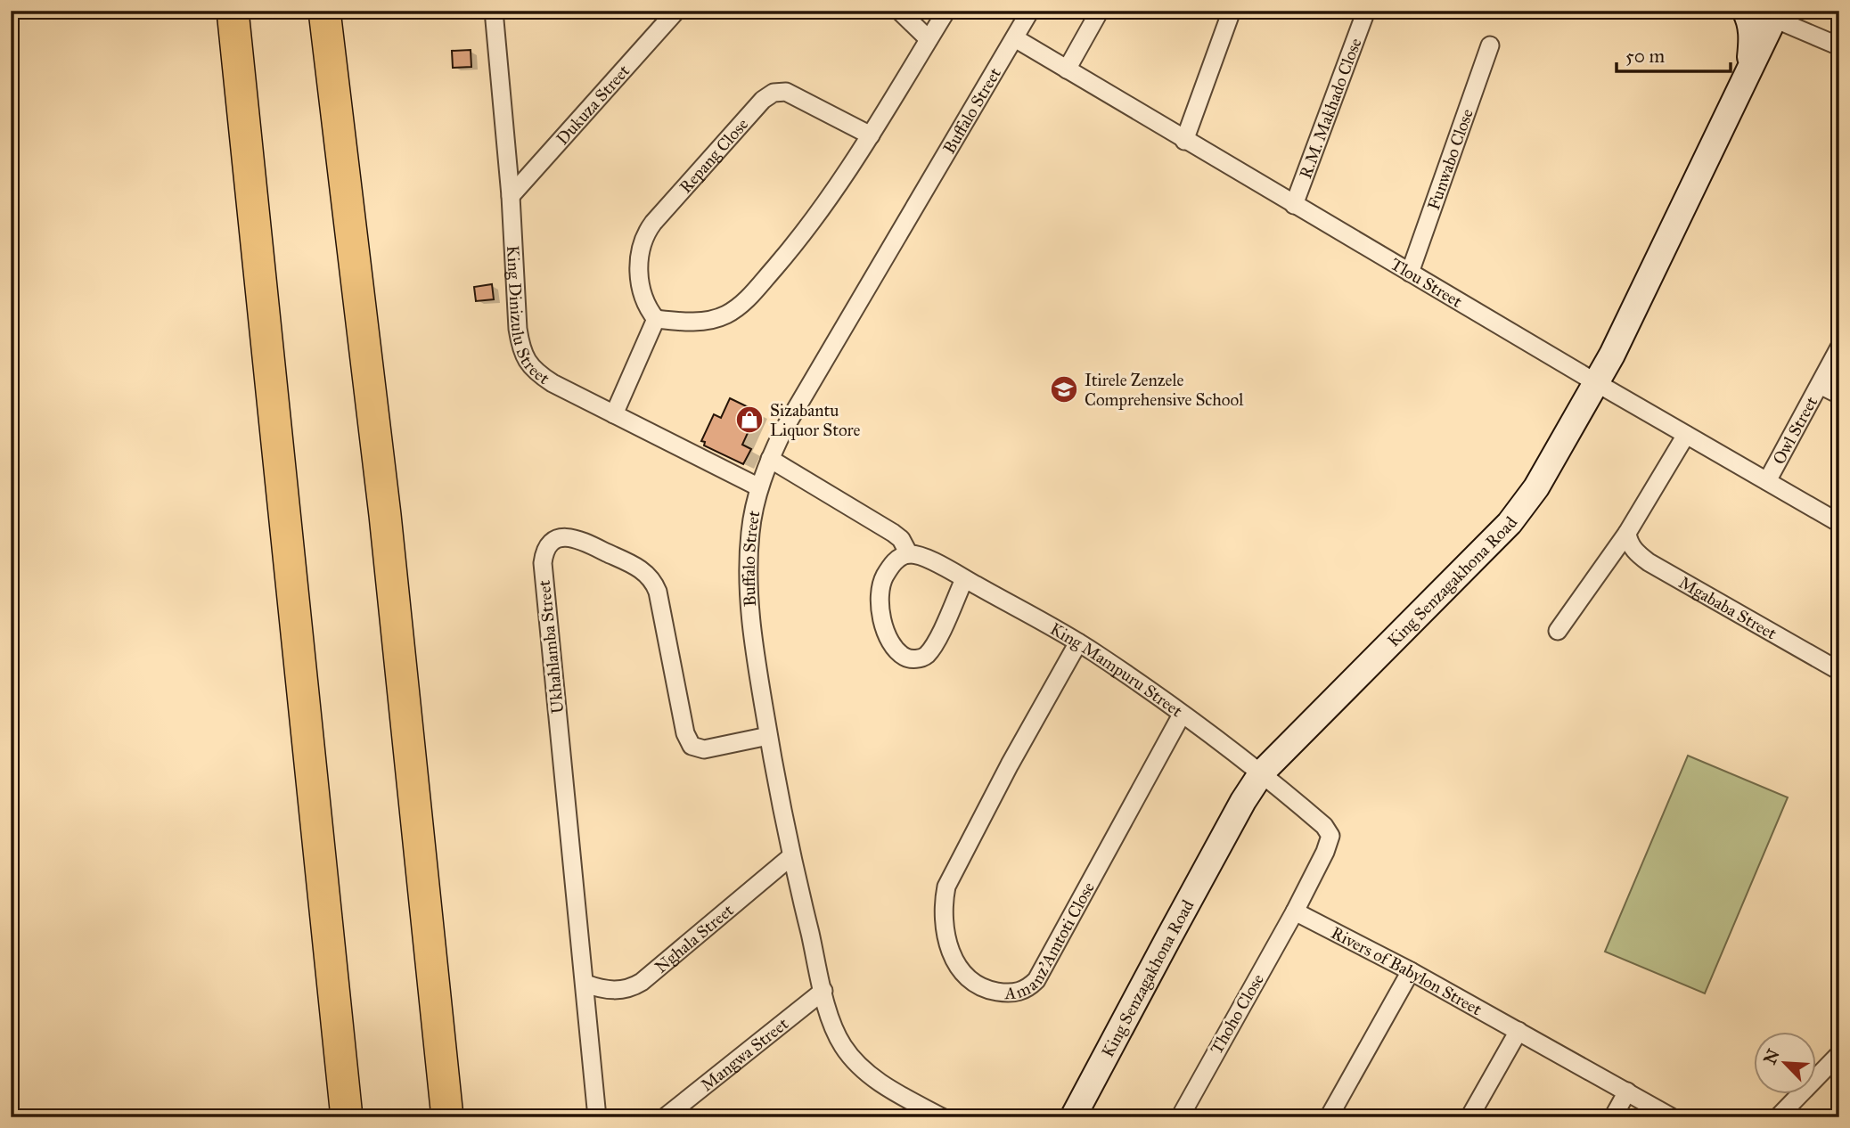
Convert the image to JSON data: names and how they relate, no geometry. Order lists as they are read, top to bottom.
{
  "streets": {
    "street": [
      "Dukuza Street",
      "R.M. Makhado Close",
      "Buffalo Street",
      "Repang Close",
      "Funwabo Close",
      "Tlou Street",
      "King Dinizulu Street",
      "Owl Street",
      "King Senzagakhona Road",
      "Mgababa Street",
      "Ukhahlamba Street",
      "King Mampuru Street",
      "Amanz'Amtoti Close",
      "Nghala Street",
      "Rivers of Babylon Street",
      "Thoho Close",
      "Mangwa Street"
    ]
  },
  "crossings": [
    ["Dukuza Street", "King Dinizulu Street"],
    ["R.M. Makhado Close", "Tlou Street"],
    ["Buffalo Street", "Tlou Street"],
    ["Buffalo Street", "King Dinizulu Street"],
    ["Buffalo Street", "Ukhahlamba Street"],
    ["Buffalo Street", "King Mampuru Street"],
    ["Buffalo Street", "Nghala Street"],
    ["Buffalo Street", "Mangwa Street"],
    ["Funwabo Close", "Tlou Street"],
    ["Tlou Street", "Owl Street"],
    ["Tlou Street", "King Senzagakhona Road"],
    ["King Senzagakhona Road", "King Mampuru Street"],
    ["Ukhahlamba Street", "Nghala Street"],
    ["King Mampuru Street", "Amanz'Amtoti Close"],
    ["Rivers of Babylon Street", "Thoho Close"]
  ],
  "places": {
    "school or university": ["Itirele Zenzele Comprehensive School"],
    "shop": ["Sizabantu Liquor Store"]
  },
  "scale_bar": "50 m",
  "north": "top left"
}
